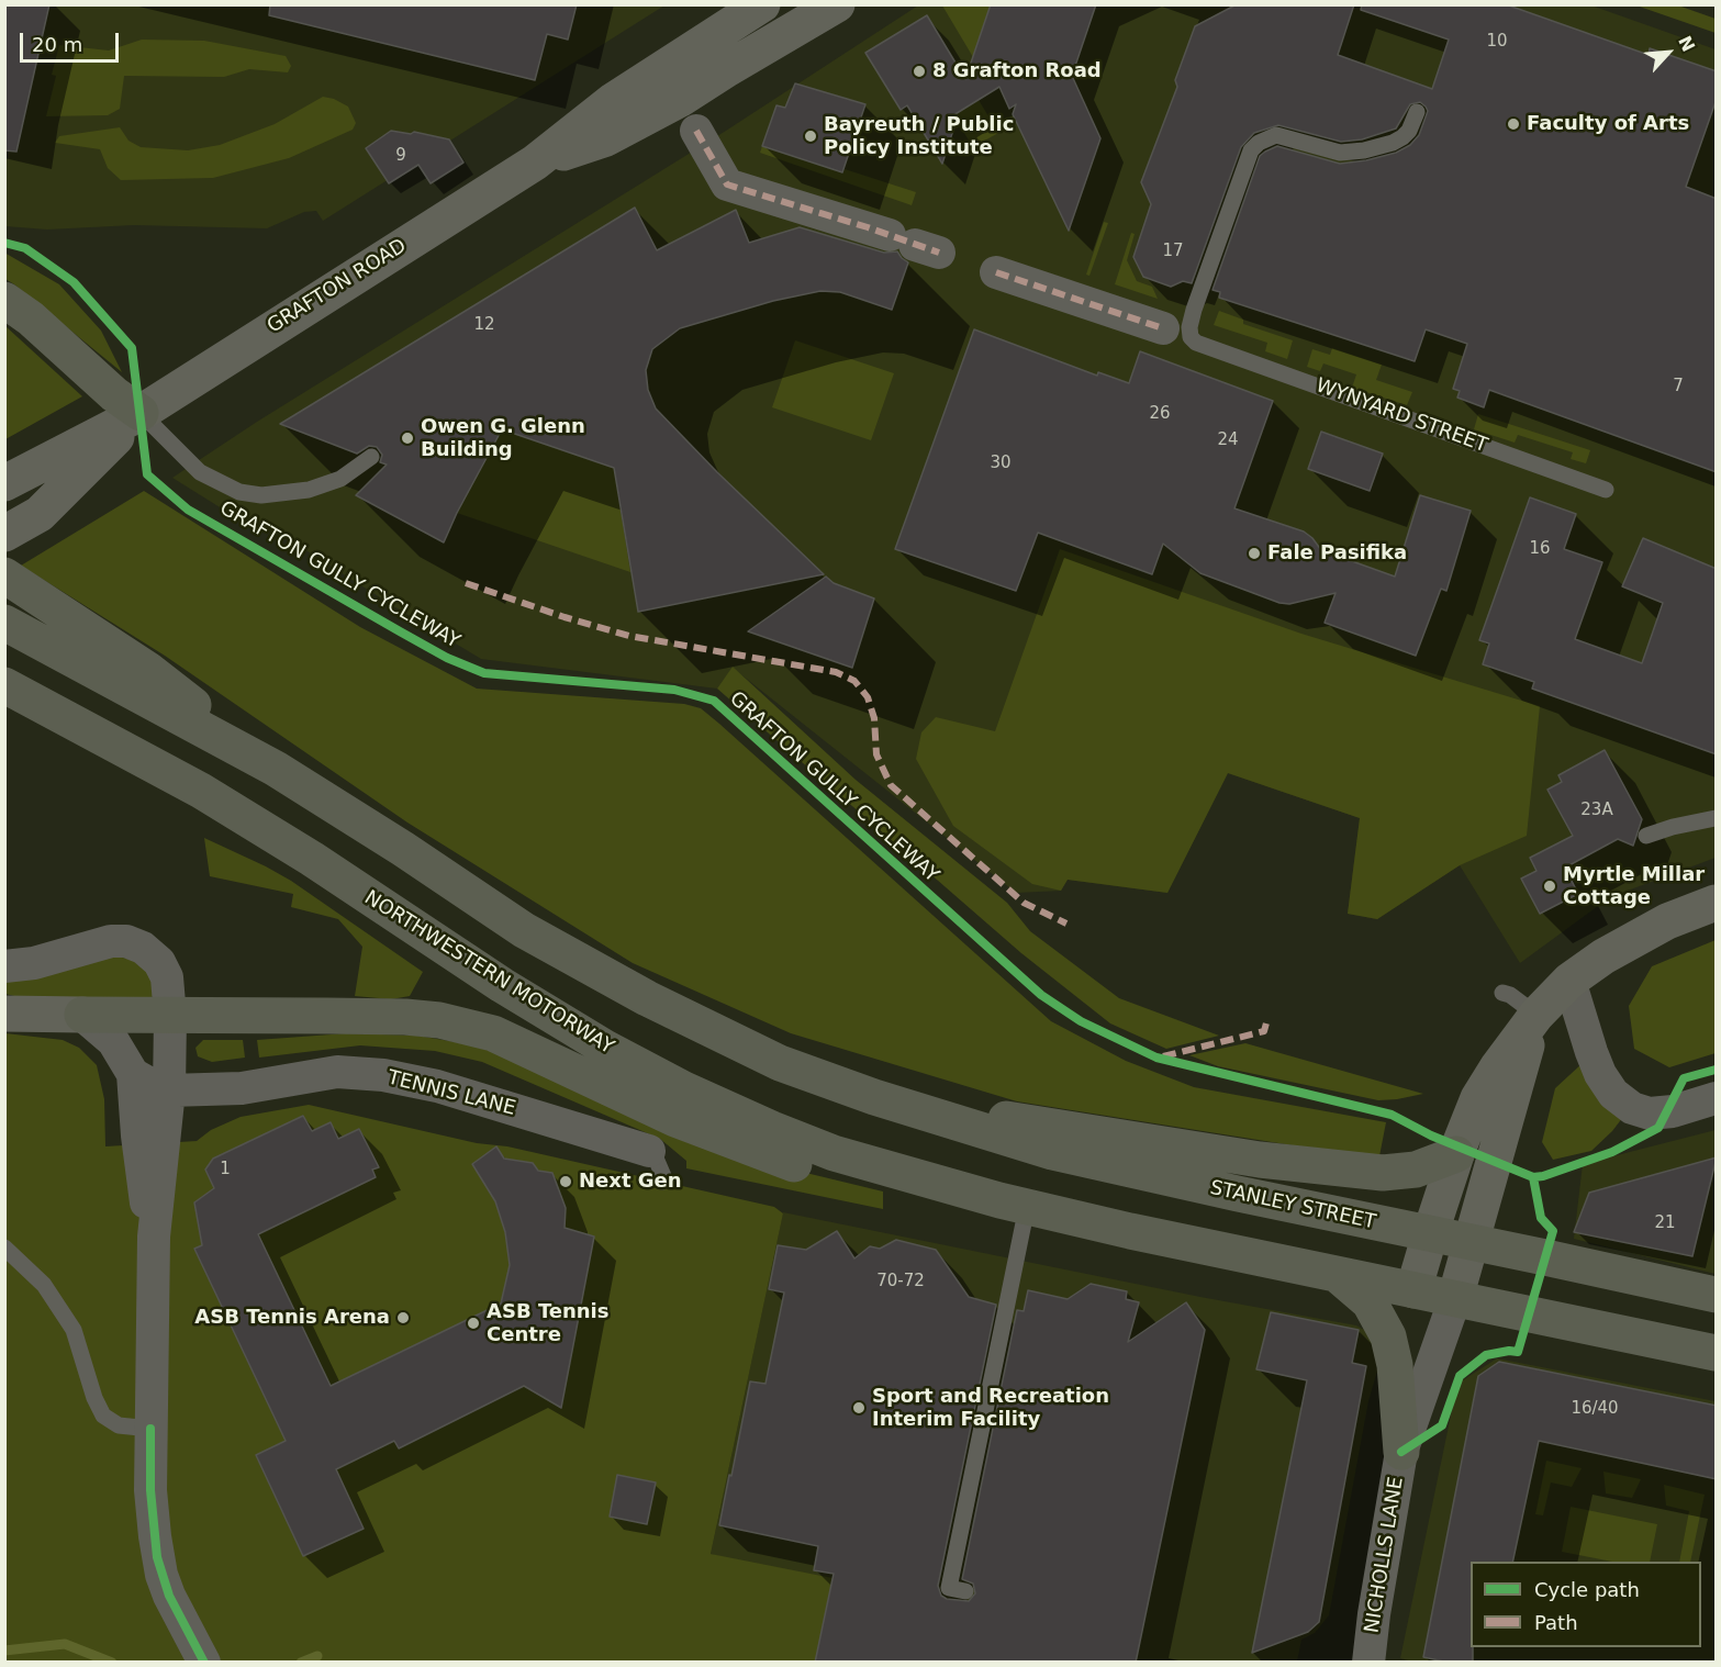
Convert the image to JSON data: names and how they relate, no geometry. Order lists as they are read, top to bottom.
{
  "streets": {
    "highway": ["NORTHWESTERN MOTORWAY", "STANLEY STREET"],
    "main road": ["GRAFTON ROAD"],
    "street": ["TENNIS LANE", "NICHOLLS LANE"],
    "lane": ["WYNYARD STREET"],
    "cycle path": ["GRAFTON GULLY CYCLEWAY"]
  },
  "places": [
    "8 Grafton Road",
    "Faculty of Arts",
    "Bayreuth / Public Policy Institute",
    "Owen G. Glenn Building",
    "Fale Pasifika",
    "Myrtle Millar Cottage",
    "Next Gen",
    "ASB Tennis Arena",
    "ASB Tennis Centre",
    "Sport and Recreation Interim Facility"
  ],
  "house_numbers": [
    "10",
    "9",
    "17",
    "12",
    "7",
    "26",
    "24",
    "30",
    "16",
    "23A",
    "1",
    "21",
    "70-72",
    "16/40"
  ],
  "legend": ["Cycle path", "Path"],
  "scale_bar": "20 m",
  "north": "top right"
}
